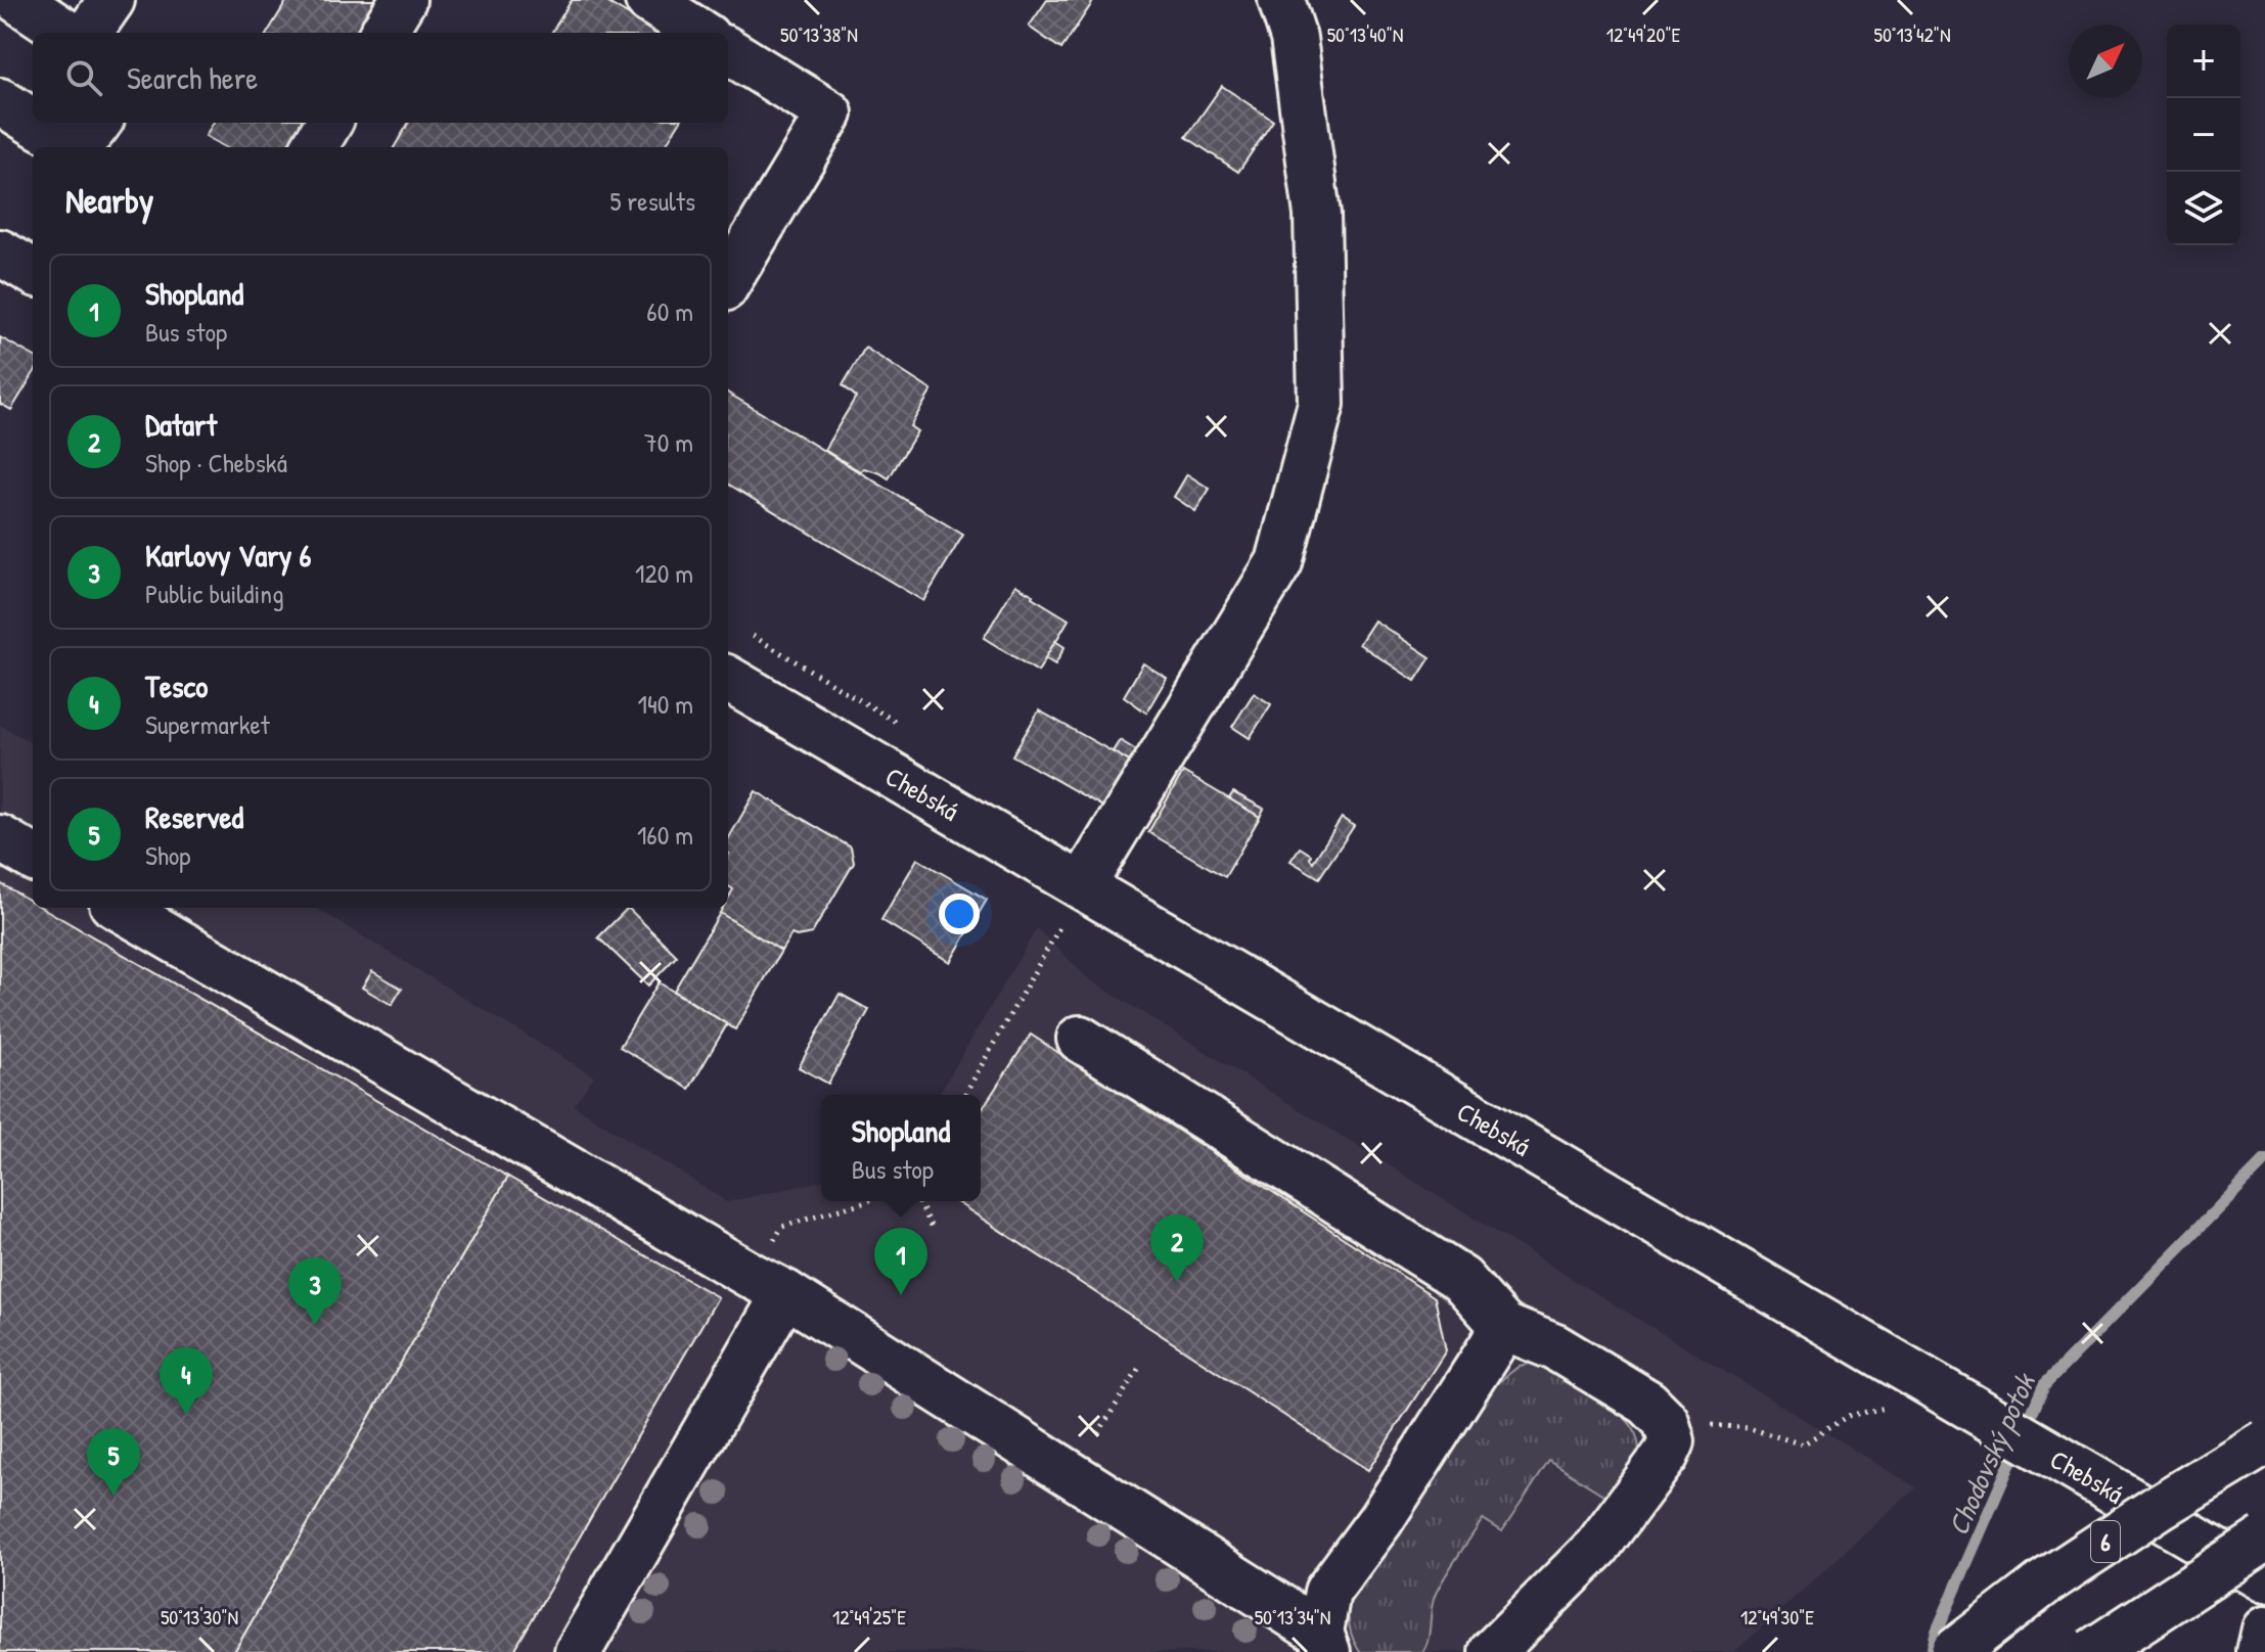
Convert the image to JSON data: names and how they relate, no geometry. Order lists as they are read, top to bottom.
{
  "streets": {
    "main road": ["Chebská", "6"]
  },
  "water": ["Chodovský potok"],
  "north": "top right",
  "page": {
    "map_buttons": ["+", "−"],
    "search": "Search here",
    "heading": ["Nearby", "5 results"],
    "list": [
      {
        "mark": "1",
        "name": "Shopland",
        "note": "Bus stop",
        "value": "60 m"
      },
      {
        "mark": "2",
        "name": "Datart",
        "note": "Shop · Chebská",
        "value": "70 m"
      },
      {
        "mark": "3",
        "name": "Karlovy Vary 6",
        "note": "Public building",
        "value": "120 m"
      },
      {
        "mark": "4",
        "name": "Tesco",
        "note": "Supermarket",
        "value": "140 m"
      },
      {
        "mark": "5",
        "name": "Reserved",
        "note": "Shop",
        "value": "160 m"
      }
    ],
    "popup": ["Shopland", "Bus stop"],
    "pins": [
      "2",
      "1",
      "3",
      "4",
      "5"
    ]
  },
  "coordinates": [
    "12°49'20\"E",
    "50°13'38\"N",
    "50°13'40\"N",
    "50°13'42\"N",
    "50°13'30\"N",
    "50°13'34\"N",
    "12°49'25\"E",
    "12°49'30\"E"
  ]
}
